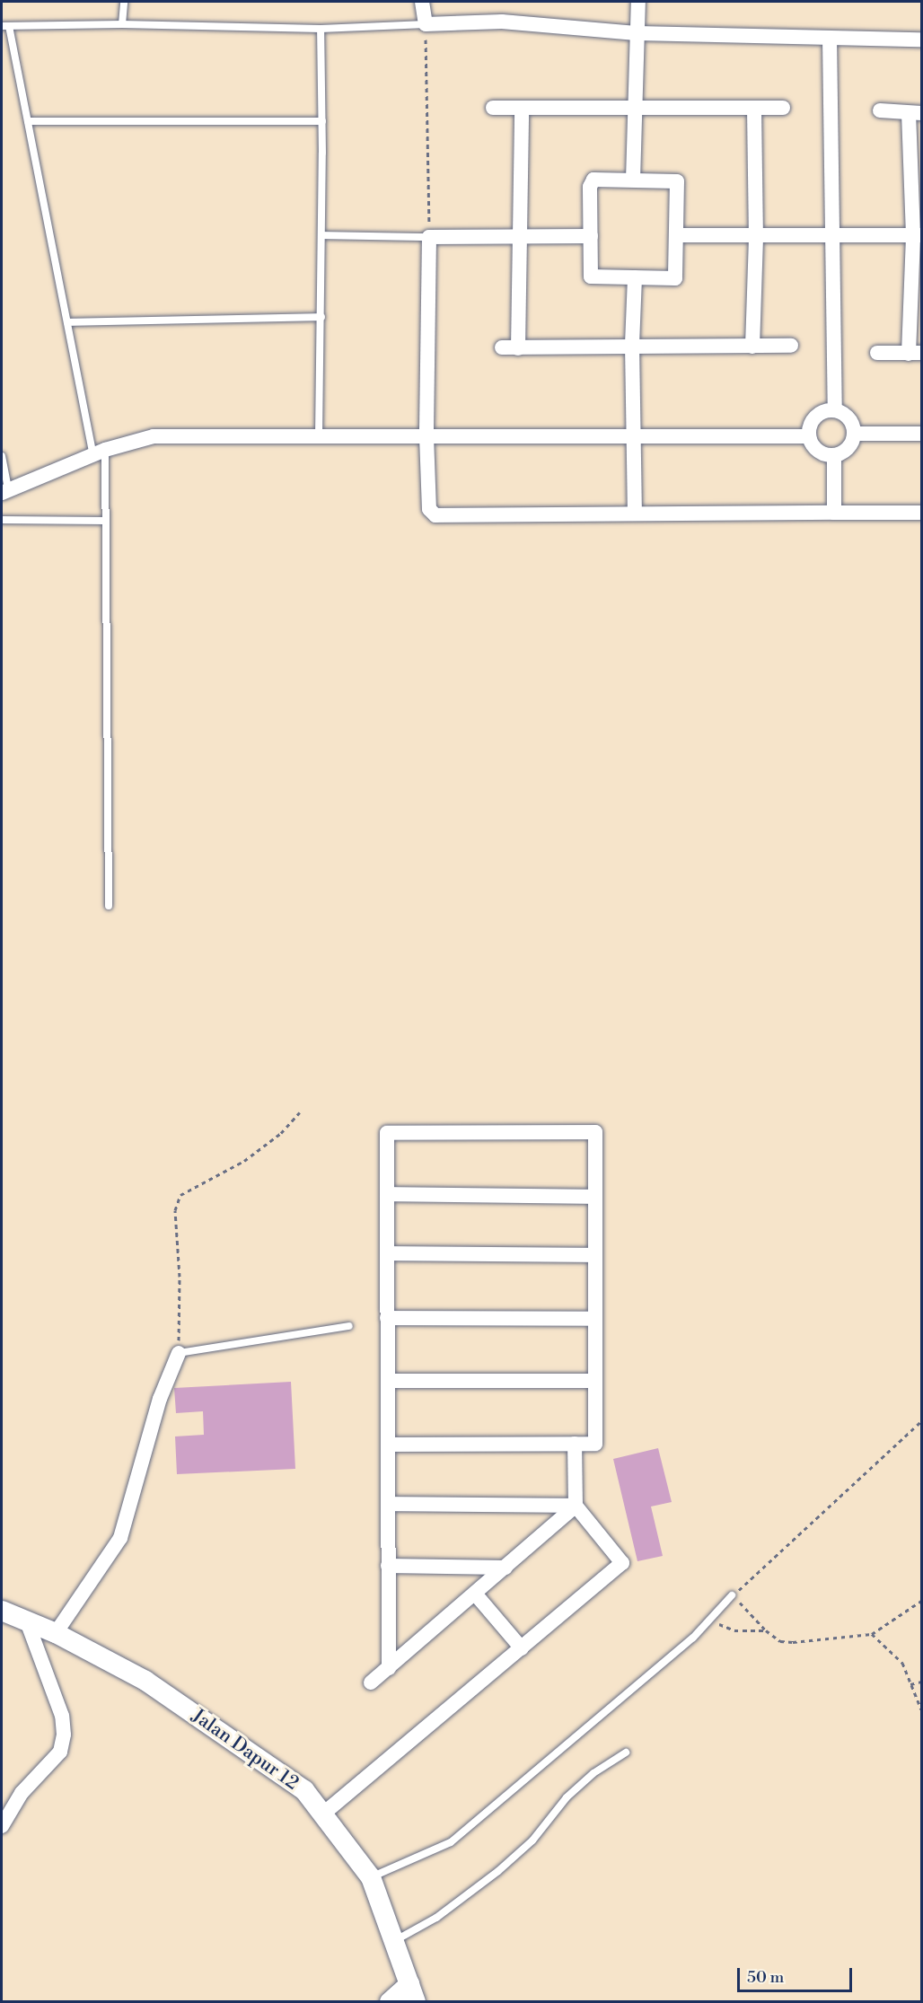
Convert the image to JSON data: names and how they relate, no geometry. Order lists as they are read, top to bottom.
{
  "streets": {
    "street": ["Jalan Dapur 12"]
  },
  "scale_bar": "50 m"
}
